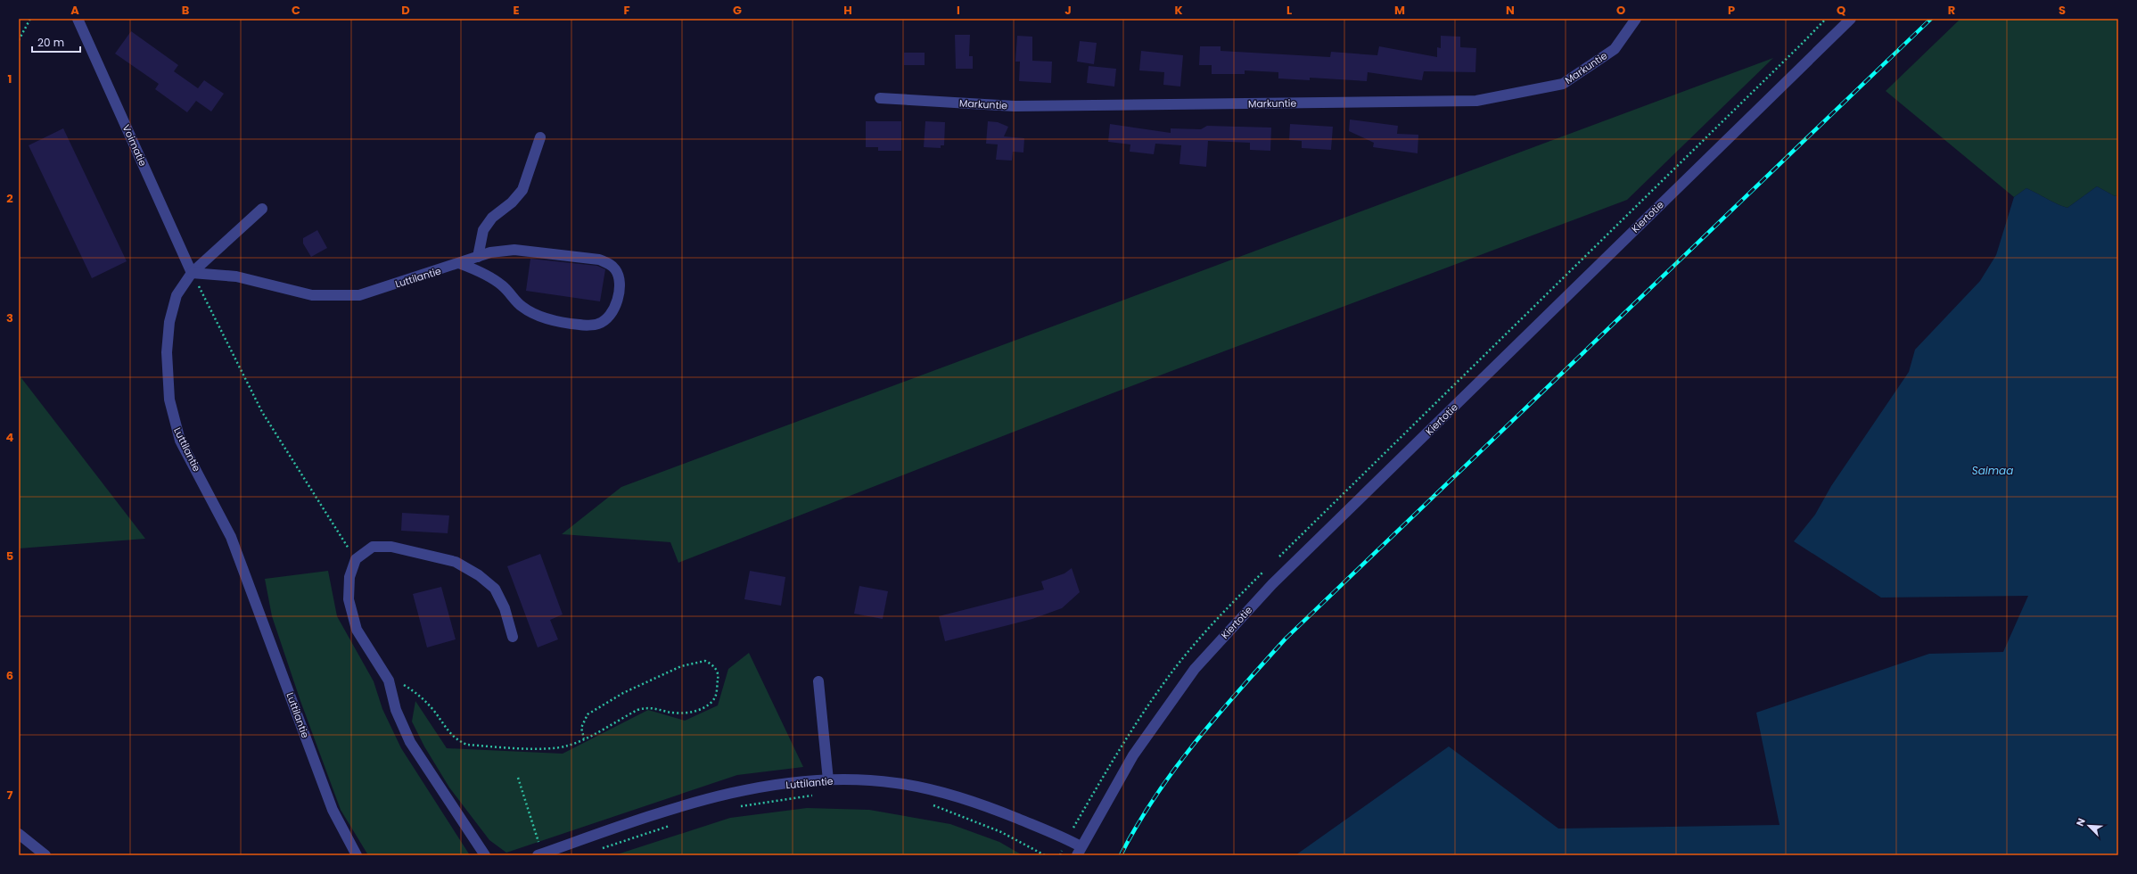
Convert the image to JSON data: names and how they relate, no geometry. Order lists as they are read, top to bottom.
{
  "streets": {
    "street": [
      "Markuntie",
      "Voimatie",
      "Kiertotie",
      "Luttilantie"
    ]
  },
  "crossings": [
    ["Voimatie", "Luttilantie"],
    ["Kiertotie", "Luttilantie"]
  ],
  "water": ["Saimaa"],
  "scale_bar": "20 m",
  "north": "top left",
  "grid": {
    "columns": [
      "A",
      "B",
      "C",
      "D",
      "E",
      "F",
      "G",
      "H",
      "I",
      "J",
      "K",
      "L",
      "M",
      "N",
      "O",
      "P",
      "Q",
      "R",
      "S"
    ],
    "rows": [
      "1",
      "2",
      "3",
      "4",
      "5",
      "6",
      "7"
    ]
  }
}
